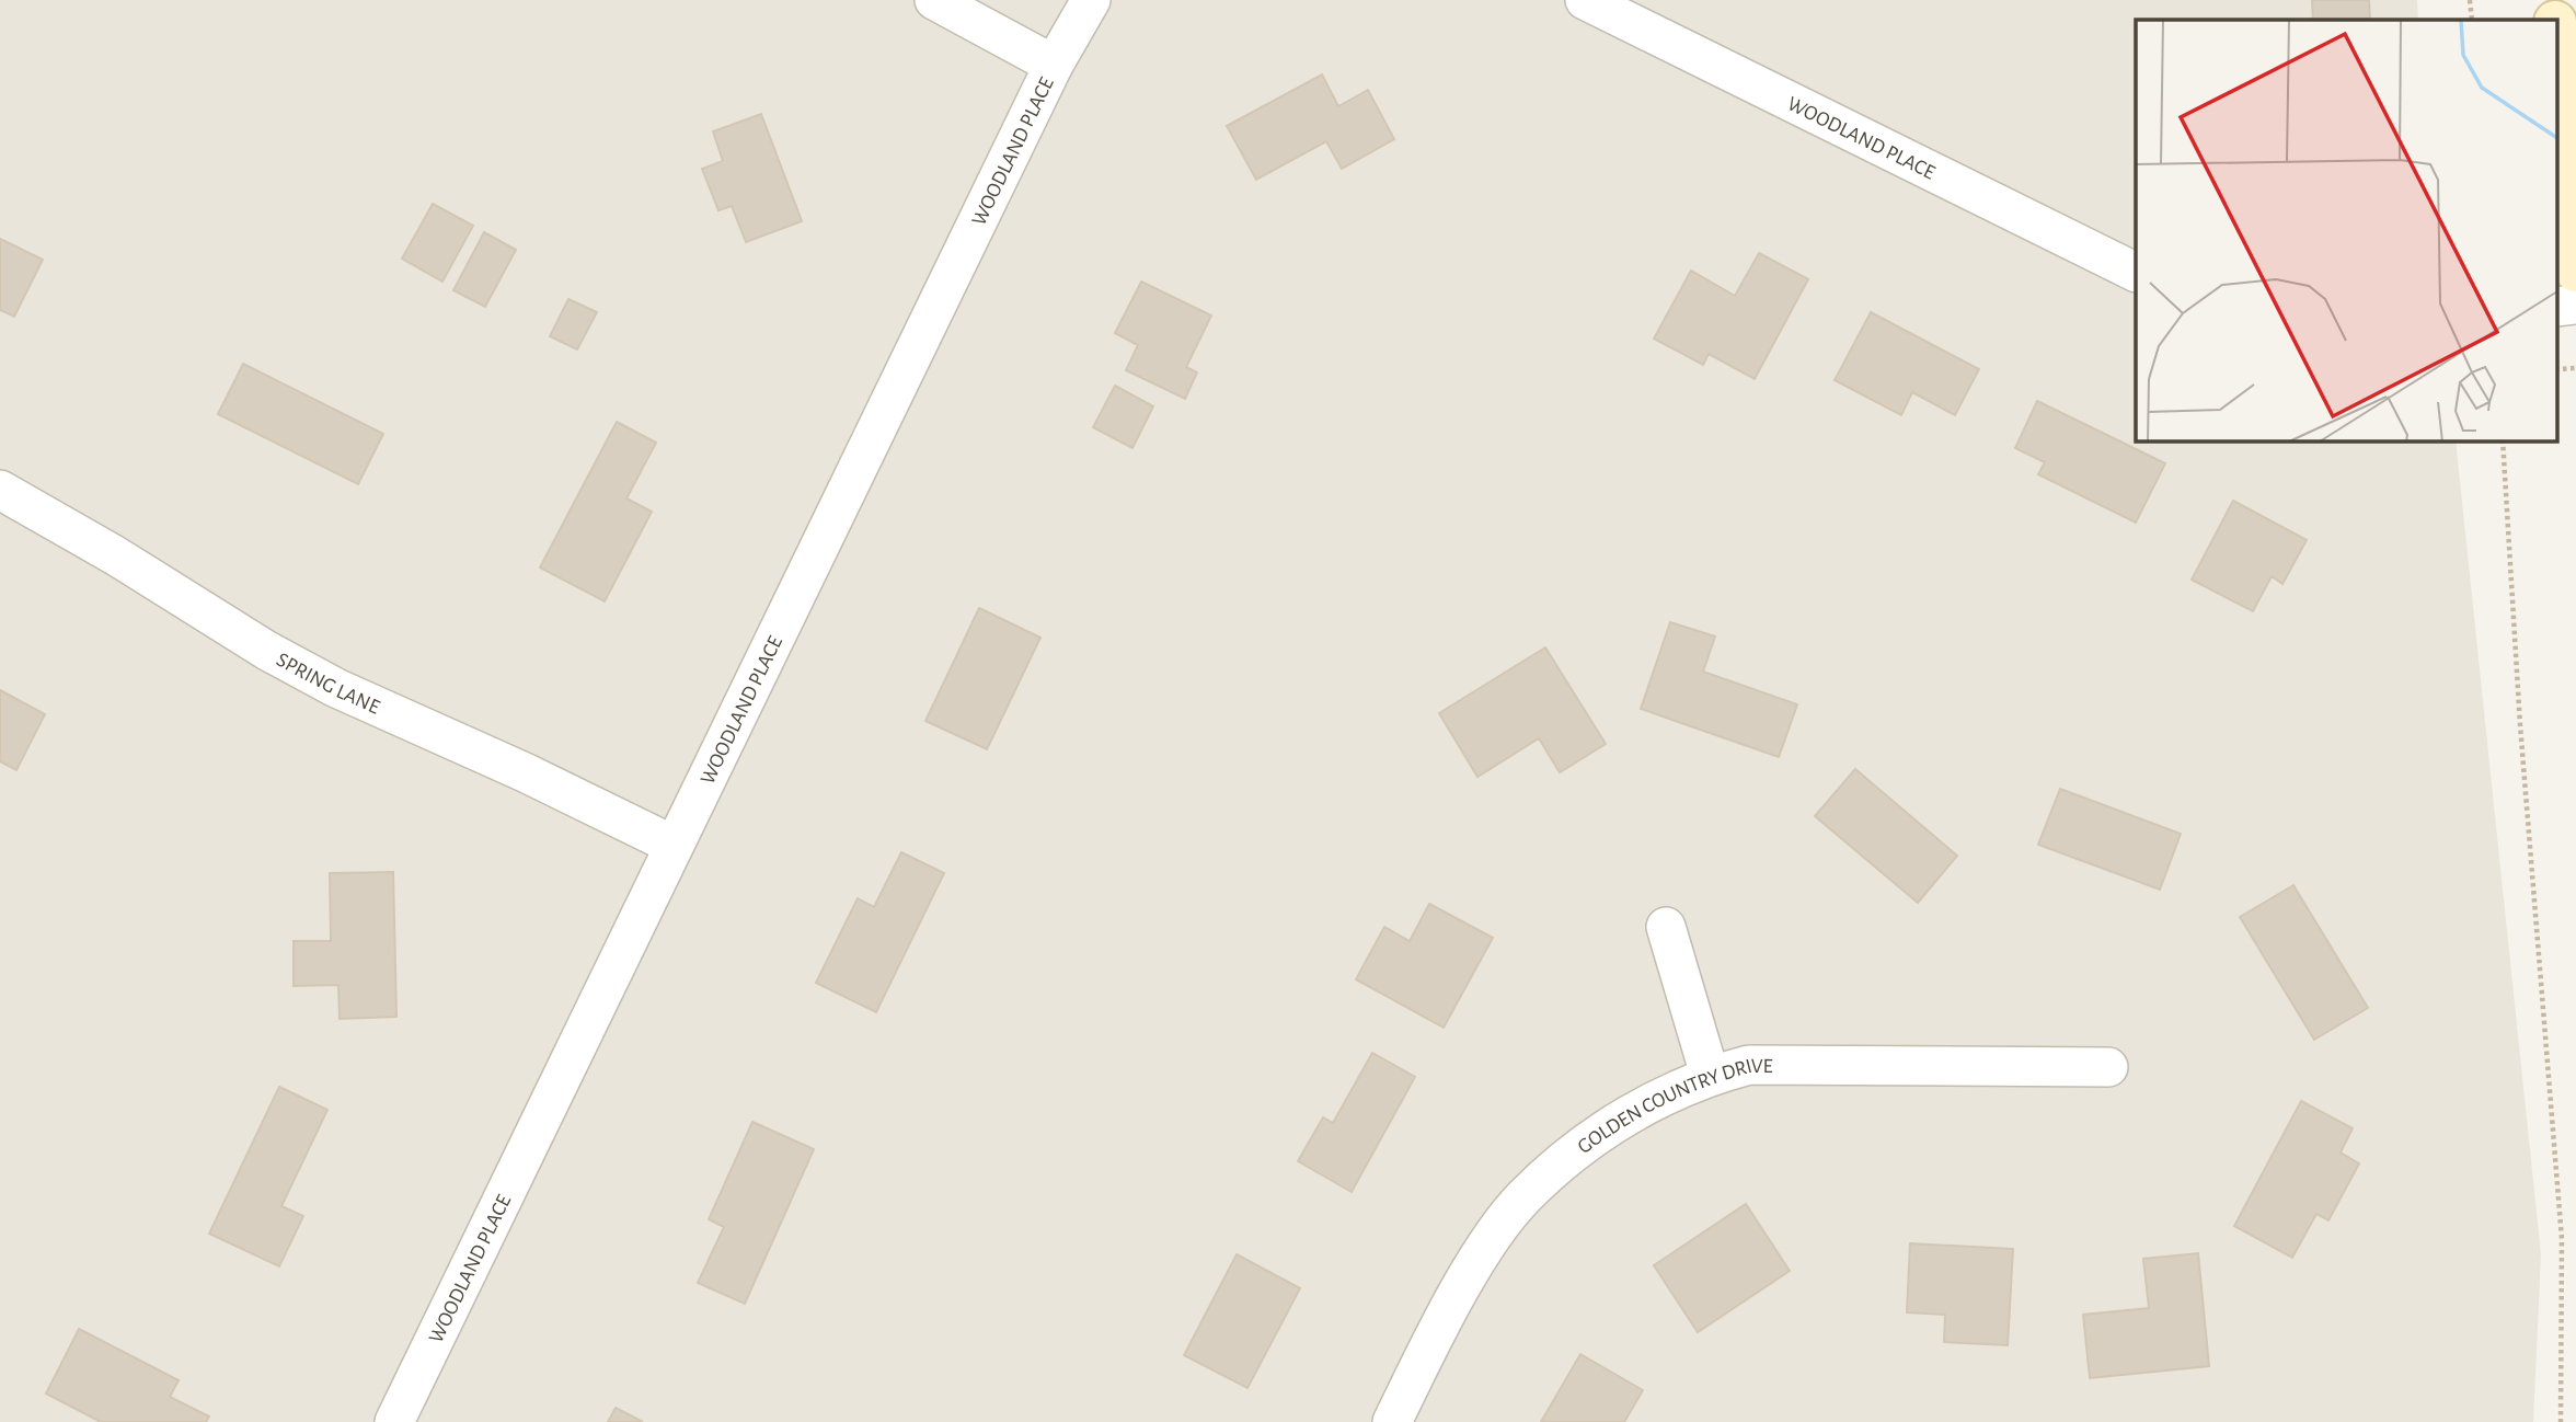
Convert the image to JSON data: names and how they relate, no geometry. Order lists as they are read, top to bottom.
{
  "streets": {
    "street": ["WOODLAND PLACE", "SPRING LANE", "GOLDEN COUNTRY DRIVE"]
  },
  "crossings": [
    ["WOODLAND PLACE", "SPRING LANE"]
  ]
}
